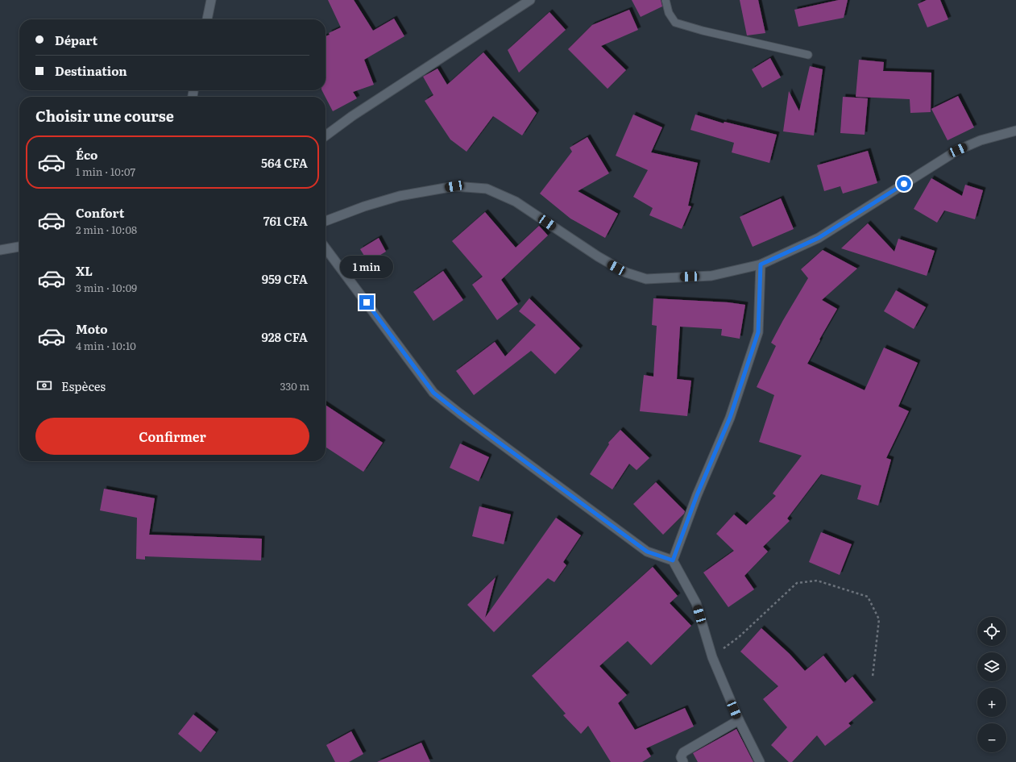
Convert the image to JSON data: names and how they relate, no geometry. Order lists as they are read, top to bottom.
{
  "page": {
    "banner": ["Départ", "Destination"],
    "heading": "Choisir une course",
    "list": [
      {
        "name": "Éco",
        "note": "1 min · 10:07",
        "value": "564 CFA"
      },
      {
        "name": "Confort",
        "note": "2 min · 10:08",
        "value": "761 CFA"
      },
      {
        "name": "XL",
        "note": "3 min · 10:09",
        "value": "959 CFA"
      },
      {
        "name": "Moto",
        "note": "4 min · 10:10",
        "value": "928 CFA"
      }
    ],
    "bubble": "1 min",
    "pay": ["Espèces", "330 m"],
    "buttons": "Confirmer",
    "map_buttons": ["+", "−"]
  }
}
